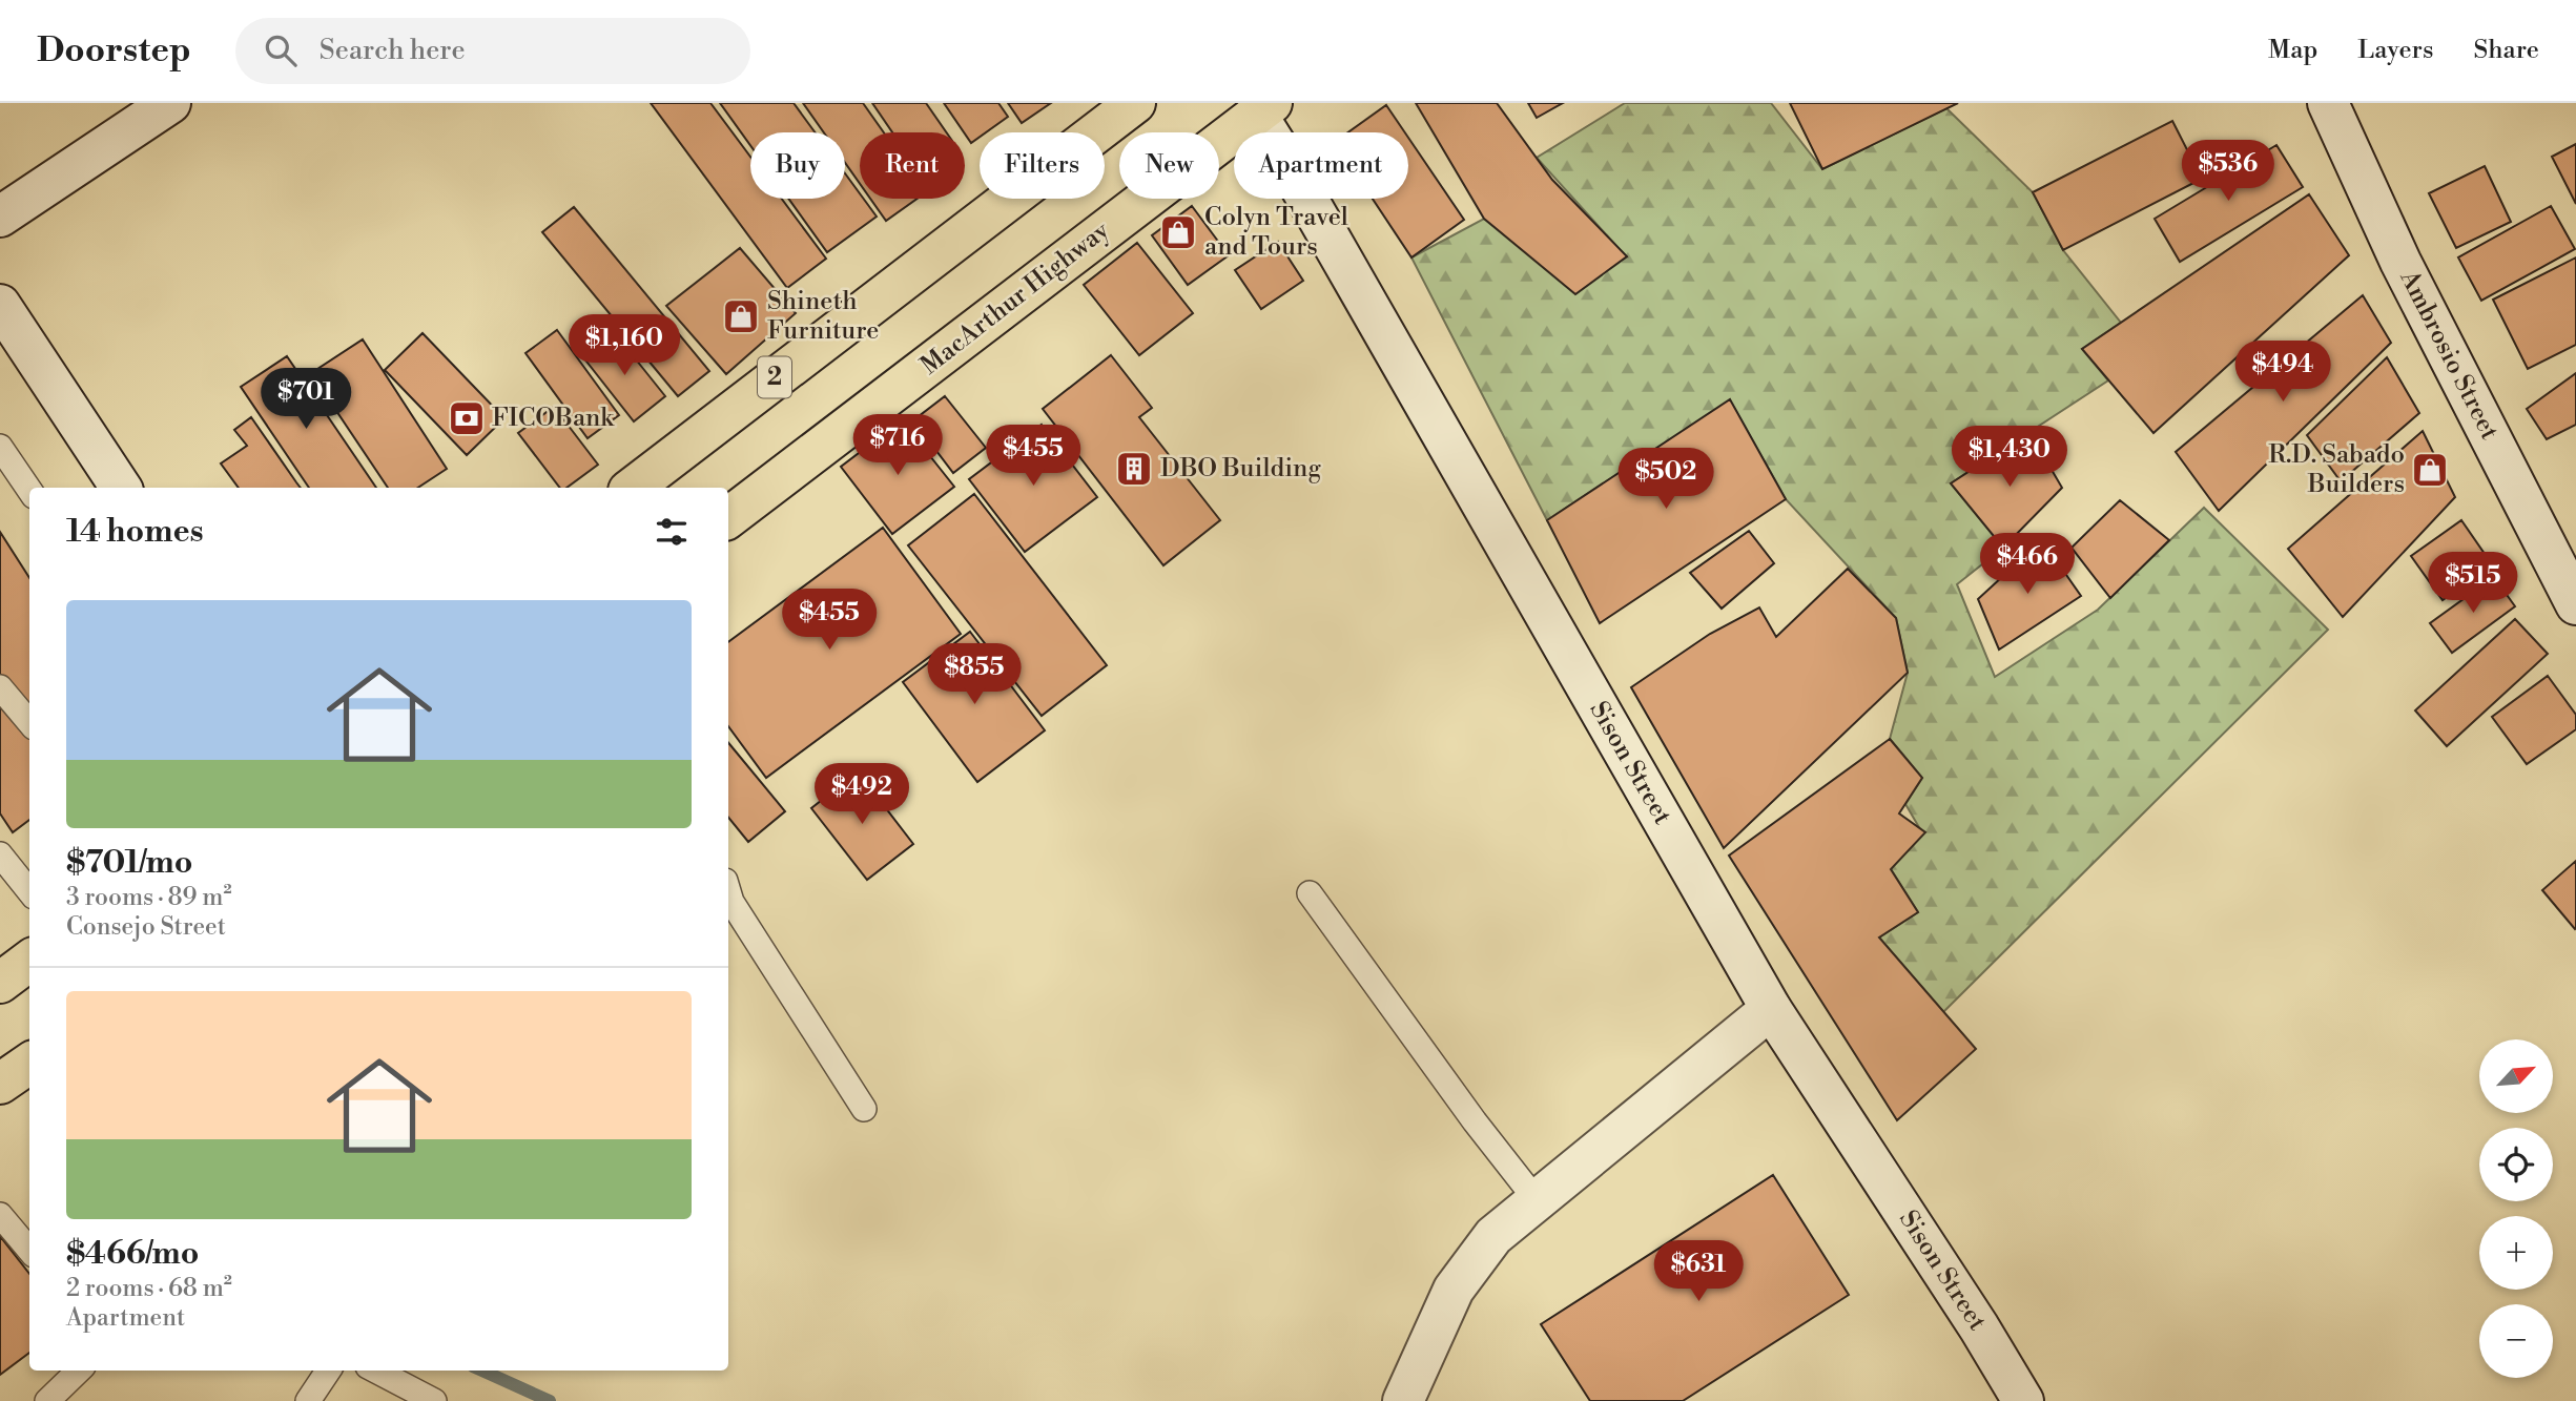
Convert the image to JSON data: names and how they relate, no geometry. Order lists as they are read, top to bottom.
{
  "streets": {
    "main road": ["MacArthur Highway", "2"],
    "street": ["Ambrosio Street", "Sison Street"]
  },
  "crossings": [
    ["MacArthur Highway", "Sison Street"]
  ],
  "places": {
    "shop": ["Colyn Travel and Tours", "Shineth Furniture", "R.D. Sabado Builders"],
    "bank": ["FICOBank"],
    "building": ["DBO Building"]
  },
  "north": "top right",
  "page": {
    "header": "Doorstep",
    "search": "Search here",
    "nav": ["Map", "Layers", "Share"],
    "chip": [
      "Buy",
      "Rent",
      "Filters",
      "New",
      "Apartment"
    ],
    "price": [
      "$536",
      "$1,160",
      "$494",
      "$701",
      "$716",
      "$455",
      "$1,430",
      "$502",
      "$466",
      "$515",
      "$455",
      "$855",
      "$492",
      "$631"
    ],
    "heading": "14 homes",
    "list": [
      {
        "name": "$701/mo",
        "note": "3 rooms · 89 m² · Consejo Street"
      },
      {
        "name": "$466/mo",
        "note": "2 rooms · 68 m² · Apartment"
      }
    ],
    "map_buttons": ["+", "−"]
  }
}
